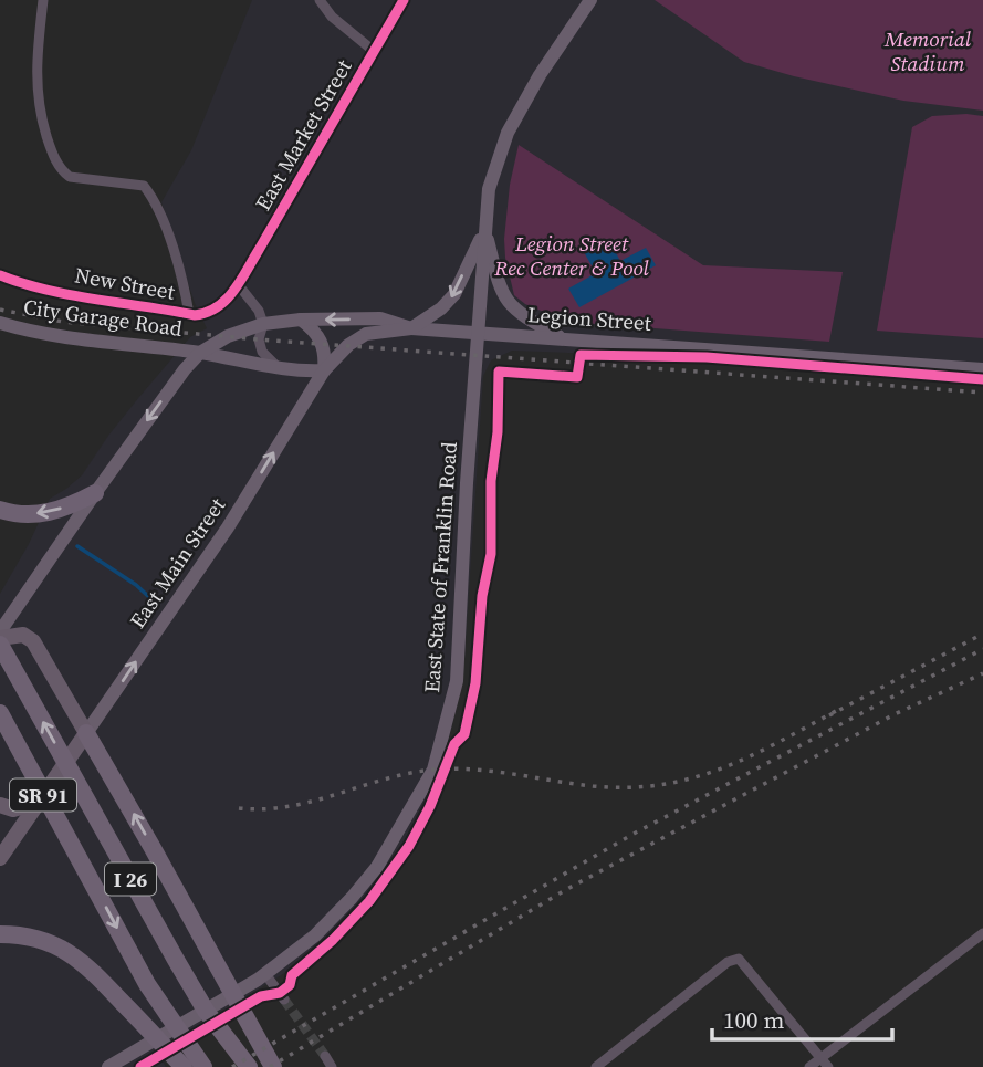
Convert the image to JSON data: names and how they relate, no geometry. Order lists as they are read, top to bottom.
{
  "streets": {
    "highway": ["I 26"],
    "main road": [
      "City Garage Road",
      "Legion Street",
      "East Main Street",
      "East State of Franklin Road",
      "SR 91"
    ],
    "street": ["East Market Street", "New Street"]
  },
  "crossings": [
    ["East Market Street", "New Street"],
    ["City Garage Road", "Legion Street"],
    ["City Garage Road", "East Main Street"],
    ["City Garage Road", "SR 91"],
    ["Legion Street", "East Main Street"],
    ["Legion Street", "East State of Franklin Road"],
    ["Legion Street", "SR 91"]
  ],
  "one_way": ["East Main Street"],
  "parks": ["Memorial Stadium", "Legion Street Rec Center & Pool"],
  "scale_bar": "100 m"
}
